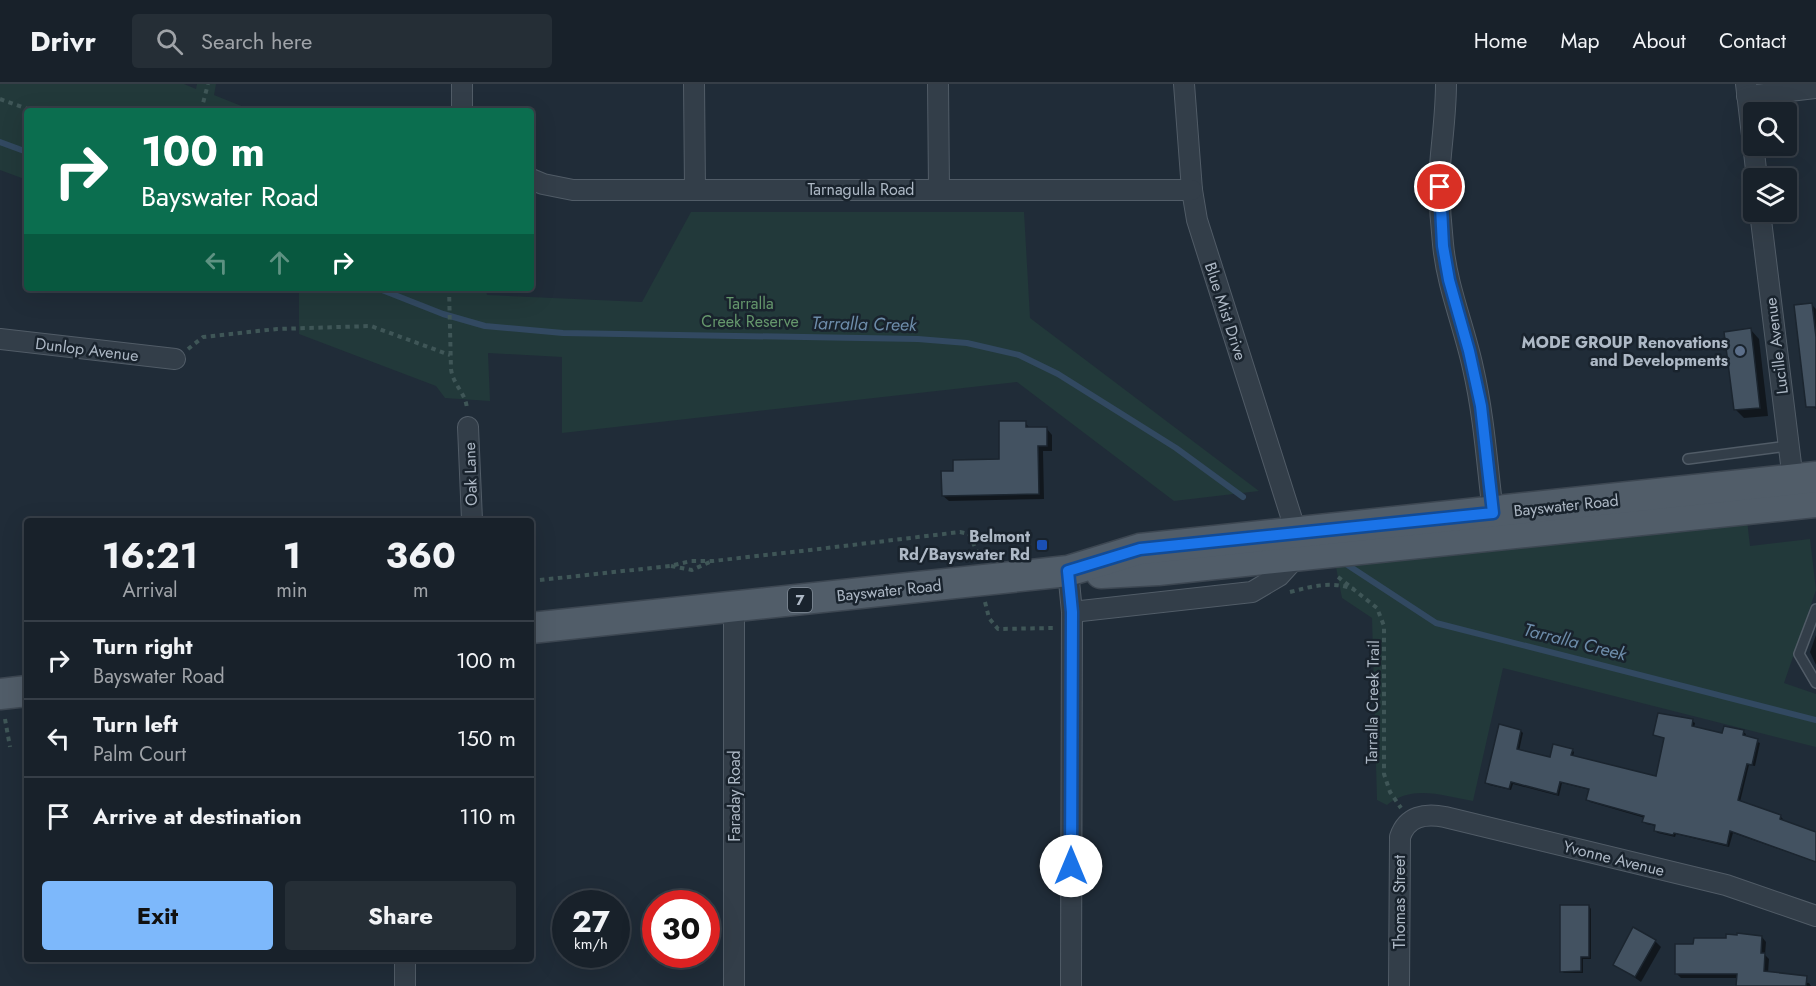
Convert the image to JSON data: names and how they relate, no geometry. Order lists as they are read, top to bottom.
{
  "streets": {
    "main road": ["Bayswater Road", "7"],
    "street": [
      "Tarnagulla Road",
      "Blue Mist Drive",
      "Lucille Avenue",
      "Dunlop Avenue",
      "Oak Lane",
      "Faraday Road",
      "Yvonne Avenue",
      "Thomas Street"
    ],
    "path": ["Tarralla Creek Trail"]
  },
  "crossings": [
    ["Tarnagulla Road", "Blue Mist Drive"],
    ["Blue Mist Drive", "Bayswater Road"],
    ["Lucille Avenue", "Bayswater Road"],
    ["Bayswater Road", "Faraday Road"],
    ["Tarralla Creek Trail", "Yvonne Avenue"],
    ["Tarralla Creek Trail", "Thomas Street"],
    ["Yvonne Avenue", "Thomas Street"]
  ],
  "water": ["Tarralla Creek"],
  "parks": ["Tarralla Creek Reserve"],
  "places": {
    "other": ["MODE GROUP Renovations and Developments"],
    "transit": ["Belmont Rd/Bayswater Rd"]
  },
  "page": {
    "header": "Drivr",
    "search": "Search here",
    "nav": [
      "Home",
      "Map",
      "About",
      "Contact"
    ],
    "turn": ["100 m", "Bayswater Road"],
    "eta": [
      "16:21",
      "Arrival",
      "1",
      "min",
      "360",
      "m"
    ],
    "list": [
      {
        "name": "Turn right",
        "note": "Bayswater Road",
        "value": "100 m"
      },
      {
        "name": "Turn left",
        "note": "Palm Court",
        "value": "150 m"
      },
      {
        "name": "Arrive at destination",
        "value": "110 m"
      }
    ],
    "buttons": ["Exit", "Share"],
    "speed": "27 km/h",
    "limit": "30"
  }
}
